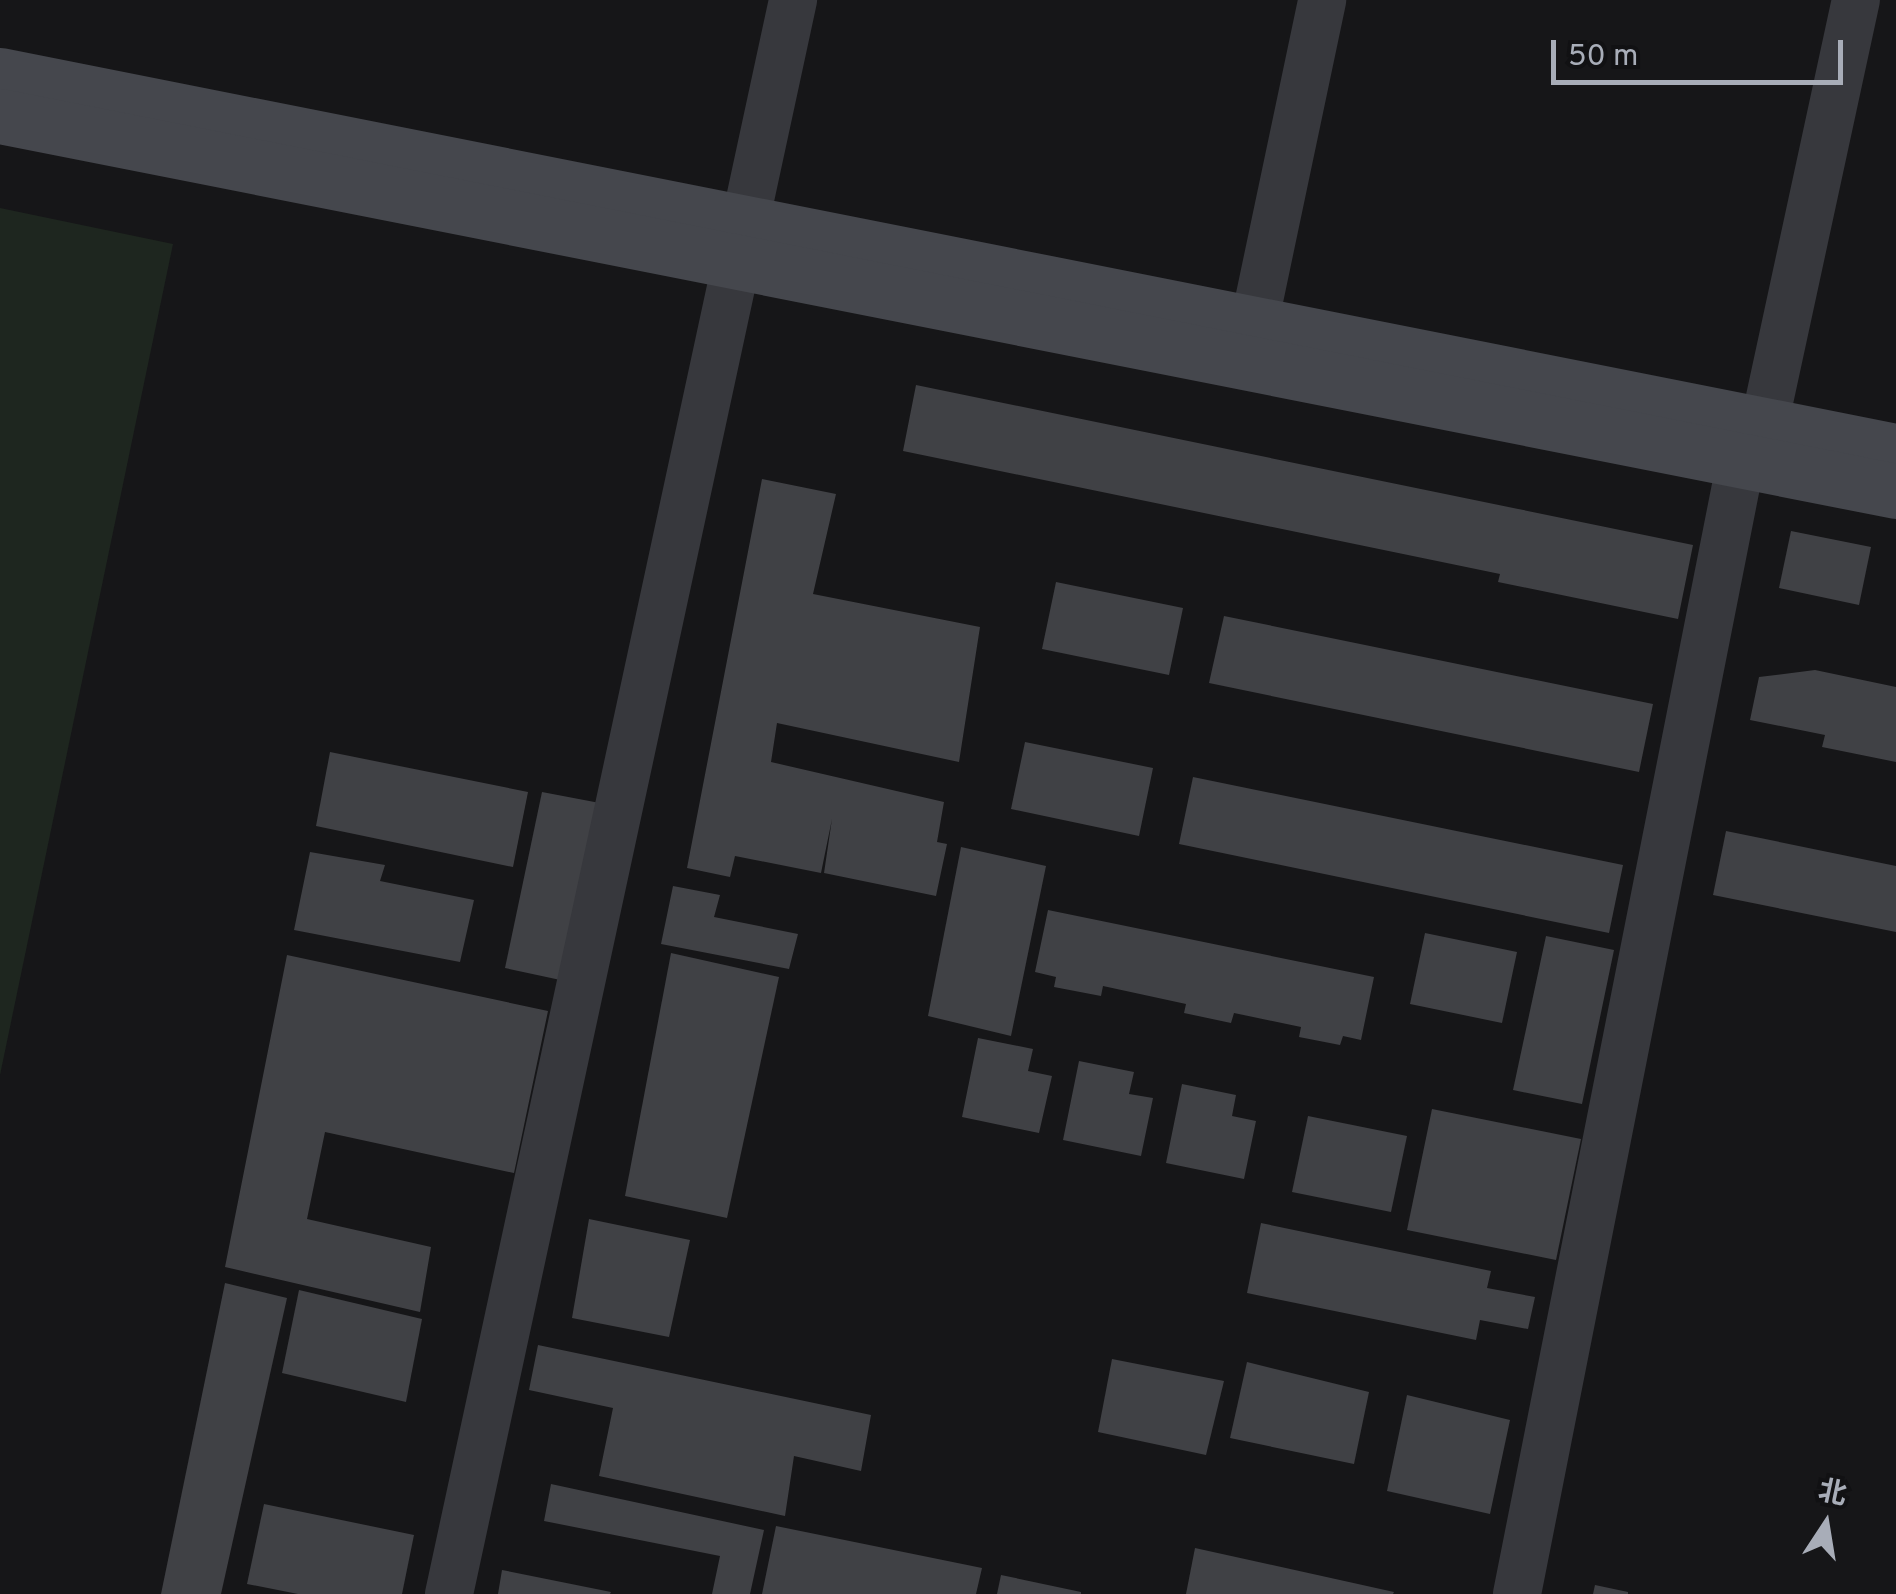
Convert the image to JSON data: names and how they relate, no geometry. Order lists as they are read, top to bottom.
{
  "scale_bar": "50 m",
  "north": "top"
}
